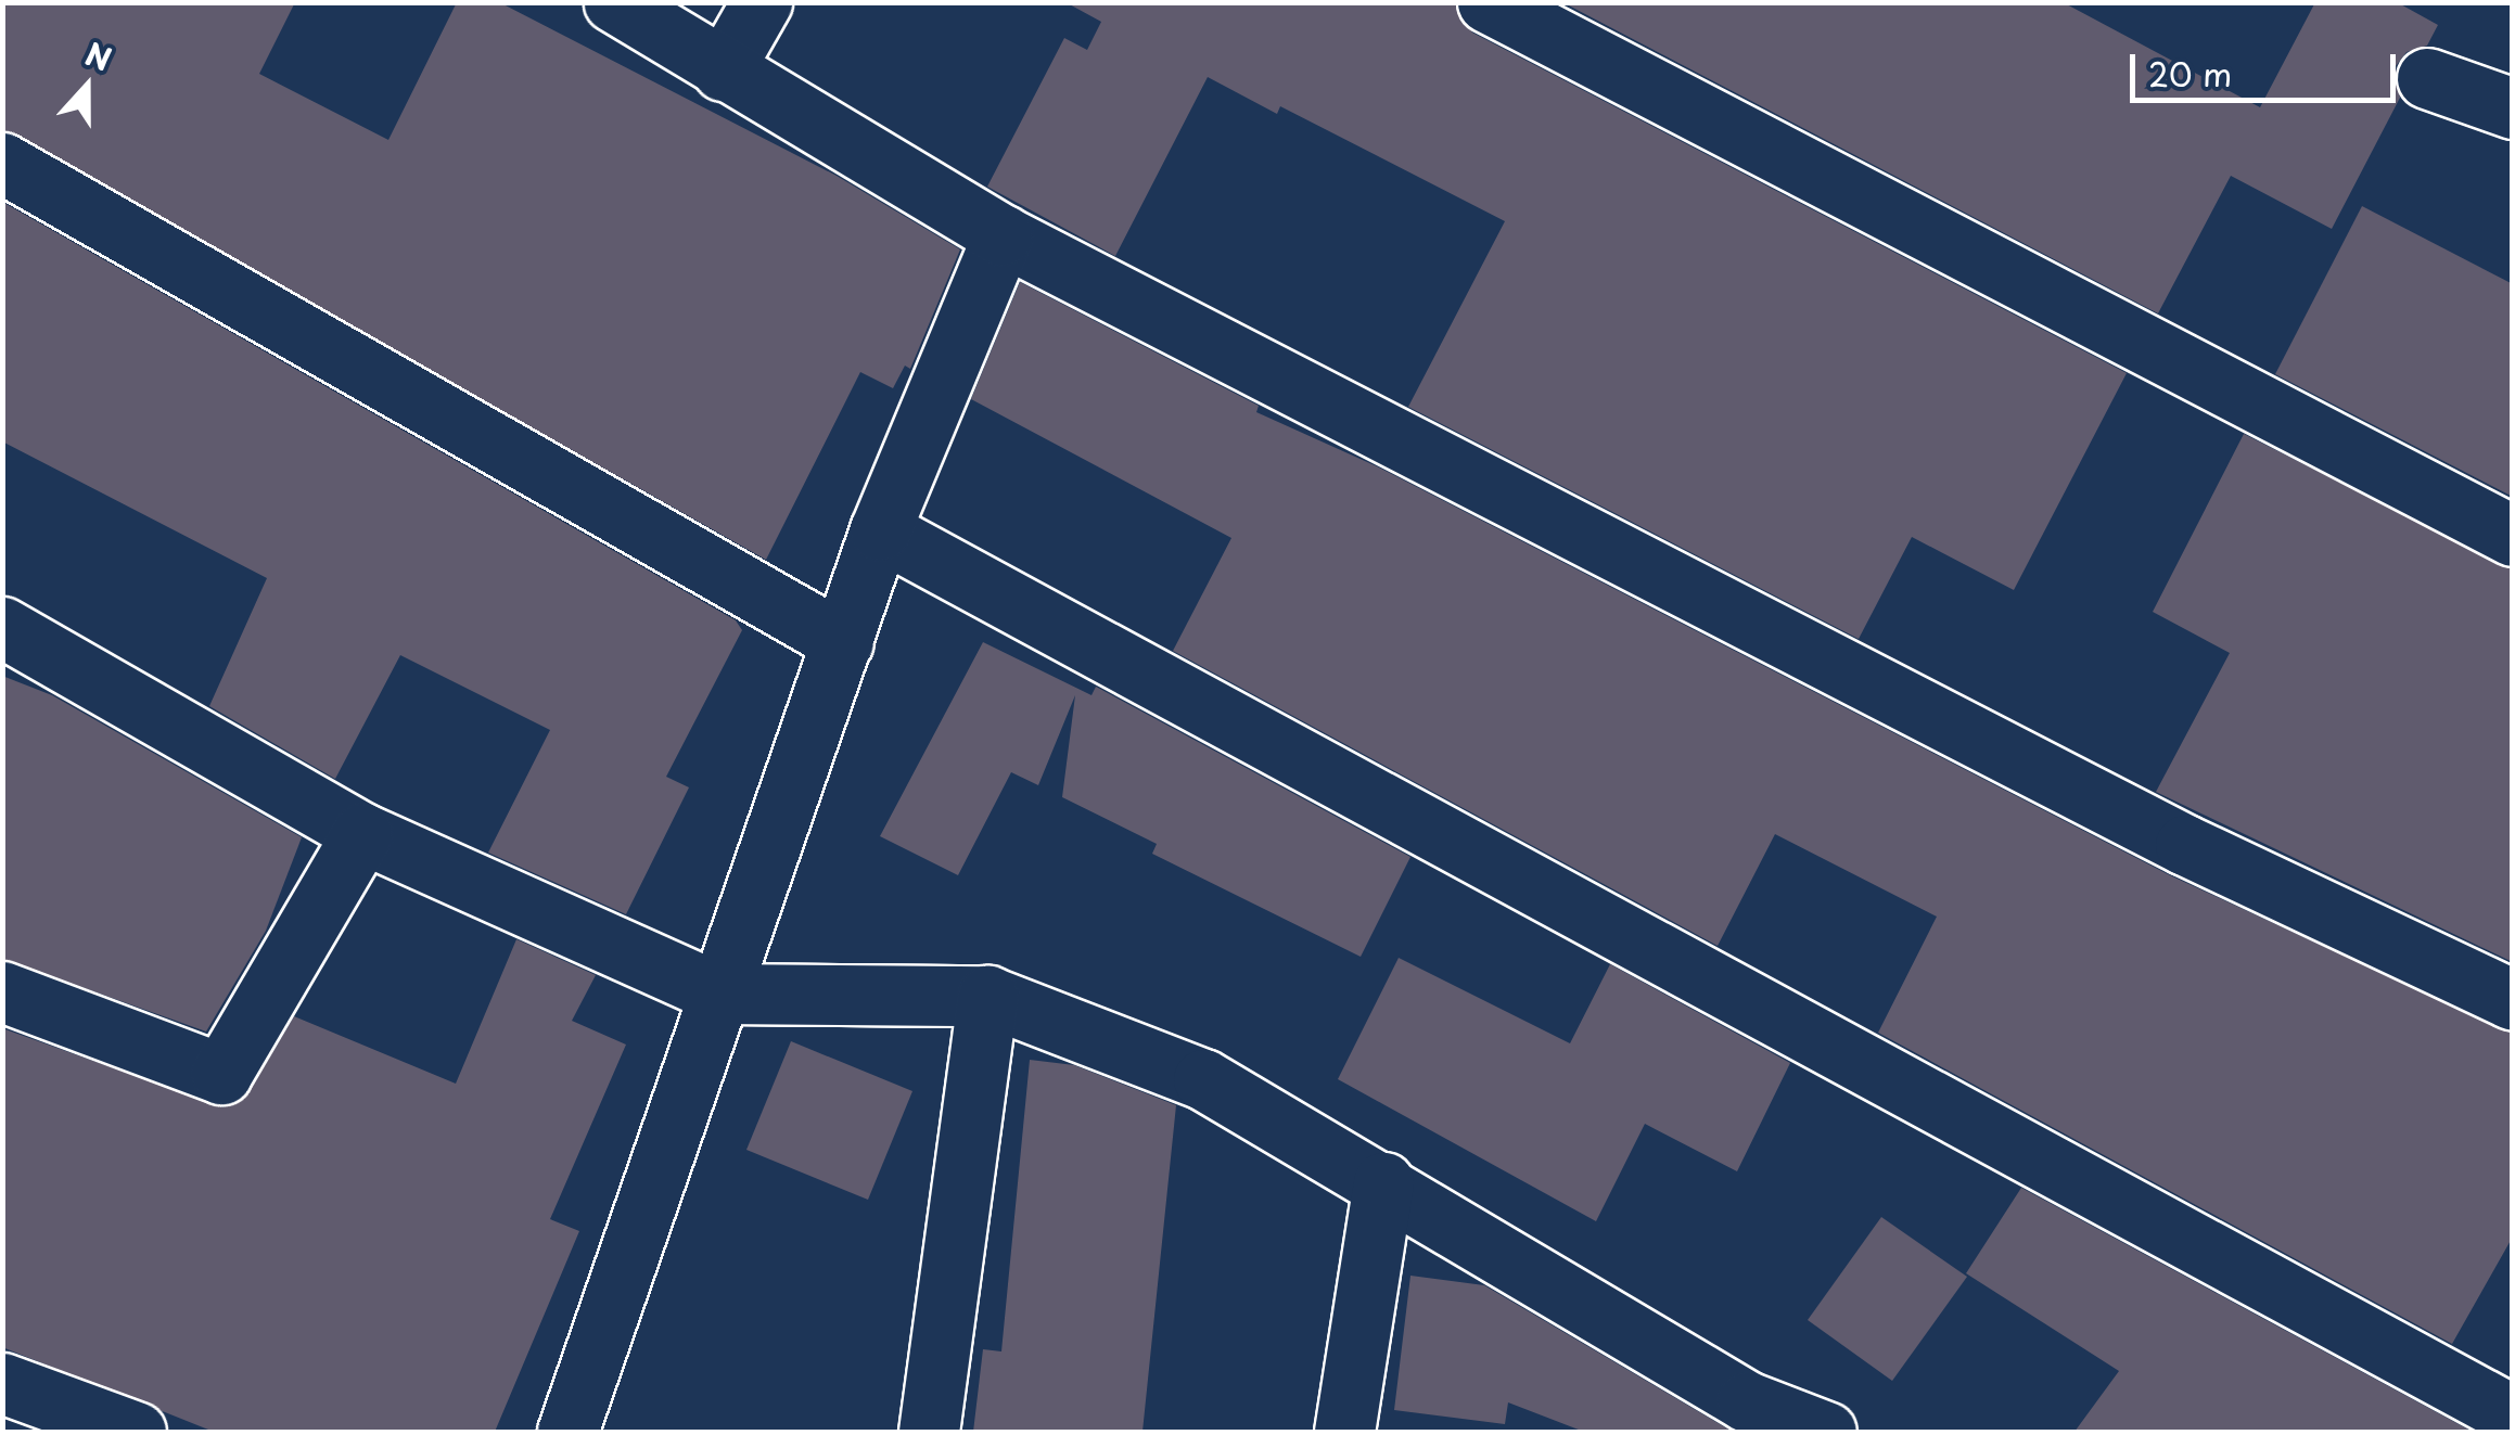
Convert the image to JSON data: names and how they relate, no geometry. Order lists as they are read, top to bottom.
{
  "scale_bar": "20 m",
  "north": "top"
}
